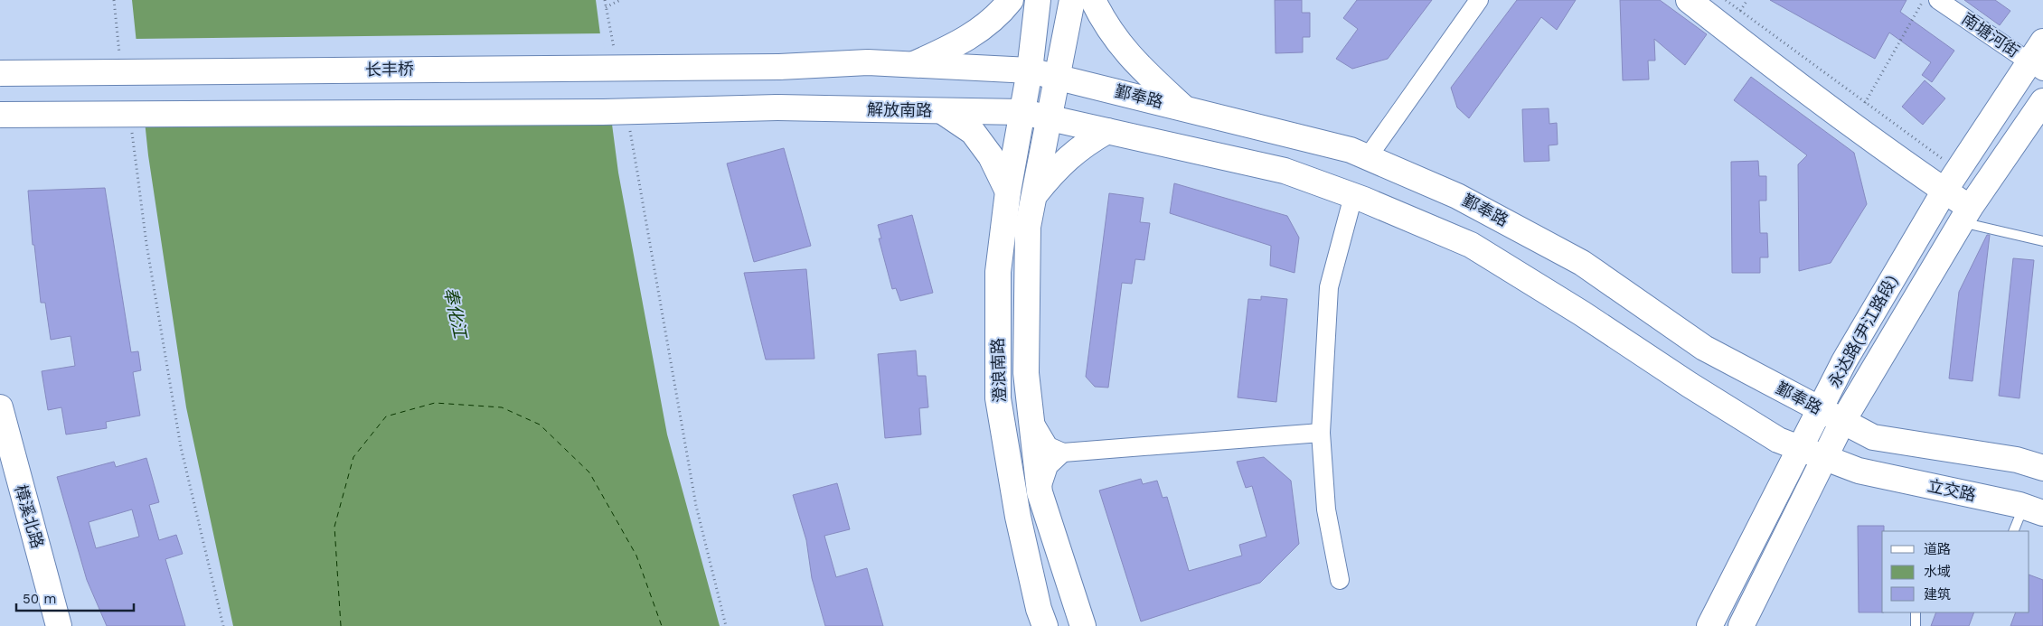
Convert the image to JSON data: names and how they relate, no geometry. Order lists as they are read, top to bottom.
{
  "streets": {
    "main road": [
      "长丰桥",
      "鄞奉路",
      "解放南路",
      "永达路(尹江路段)",
      "澄浪南路",
      "立交路",
      "樟溪北路"
    ],
    "street": ["南塘河街"]
  },
  "crossings": [
    ["南塘河街", "永达路(尹江路段)"],
    ["长丰桥", "鄞奉路"],
    ["鄞奉路", "永达路(尹江路段)"],
    ["解放南路", "澄浪南路"],
    ["永达路(尹江路段)", "立交路"]
  ],
  "water": ["奉化江"],
  "legend": ["道路", "水域", "建筑"],
  "scale_bar": "50 m"
}
